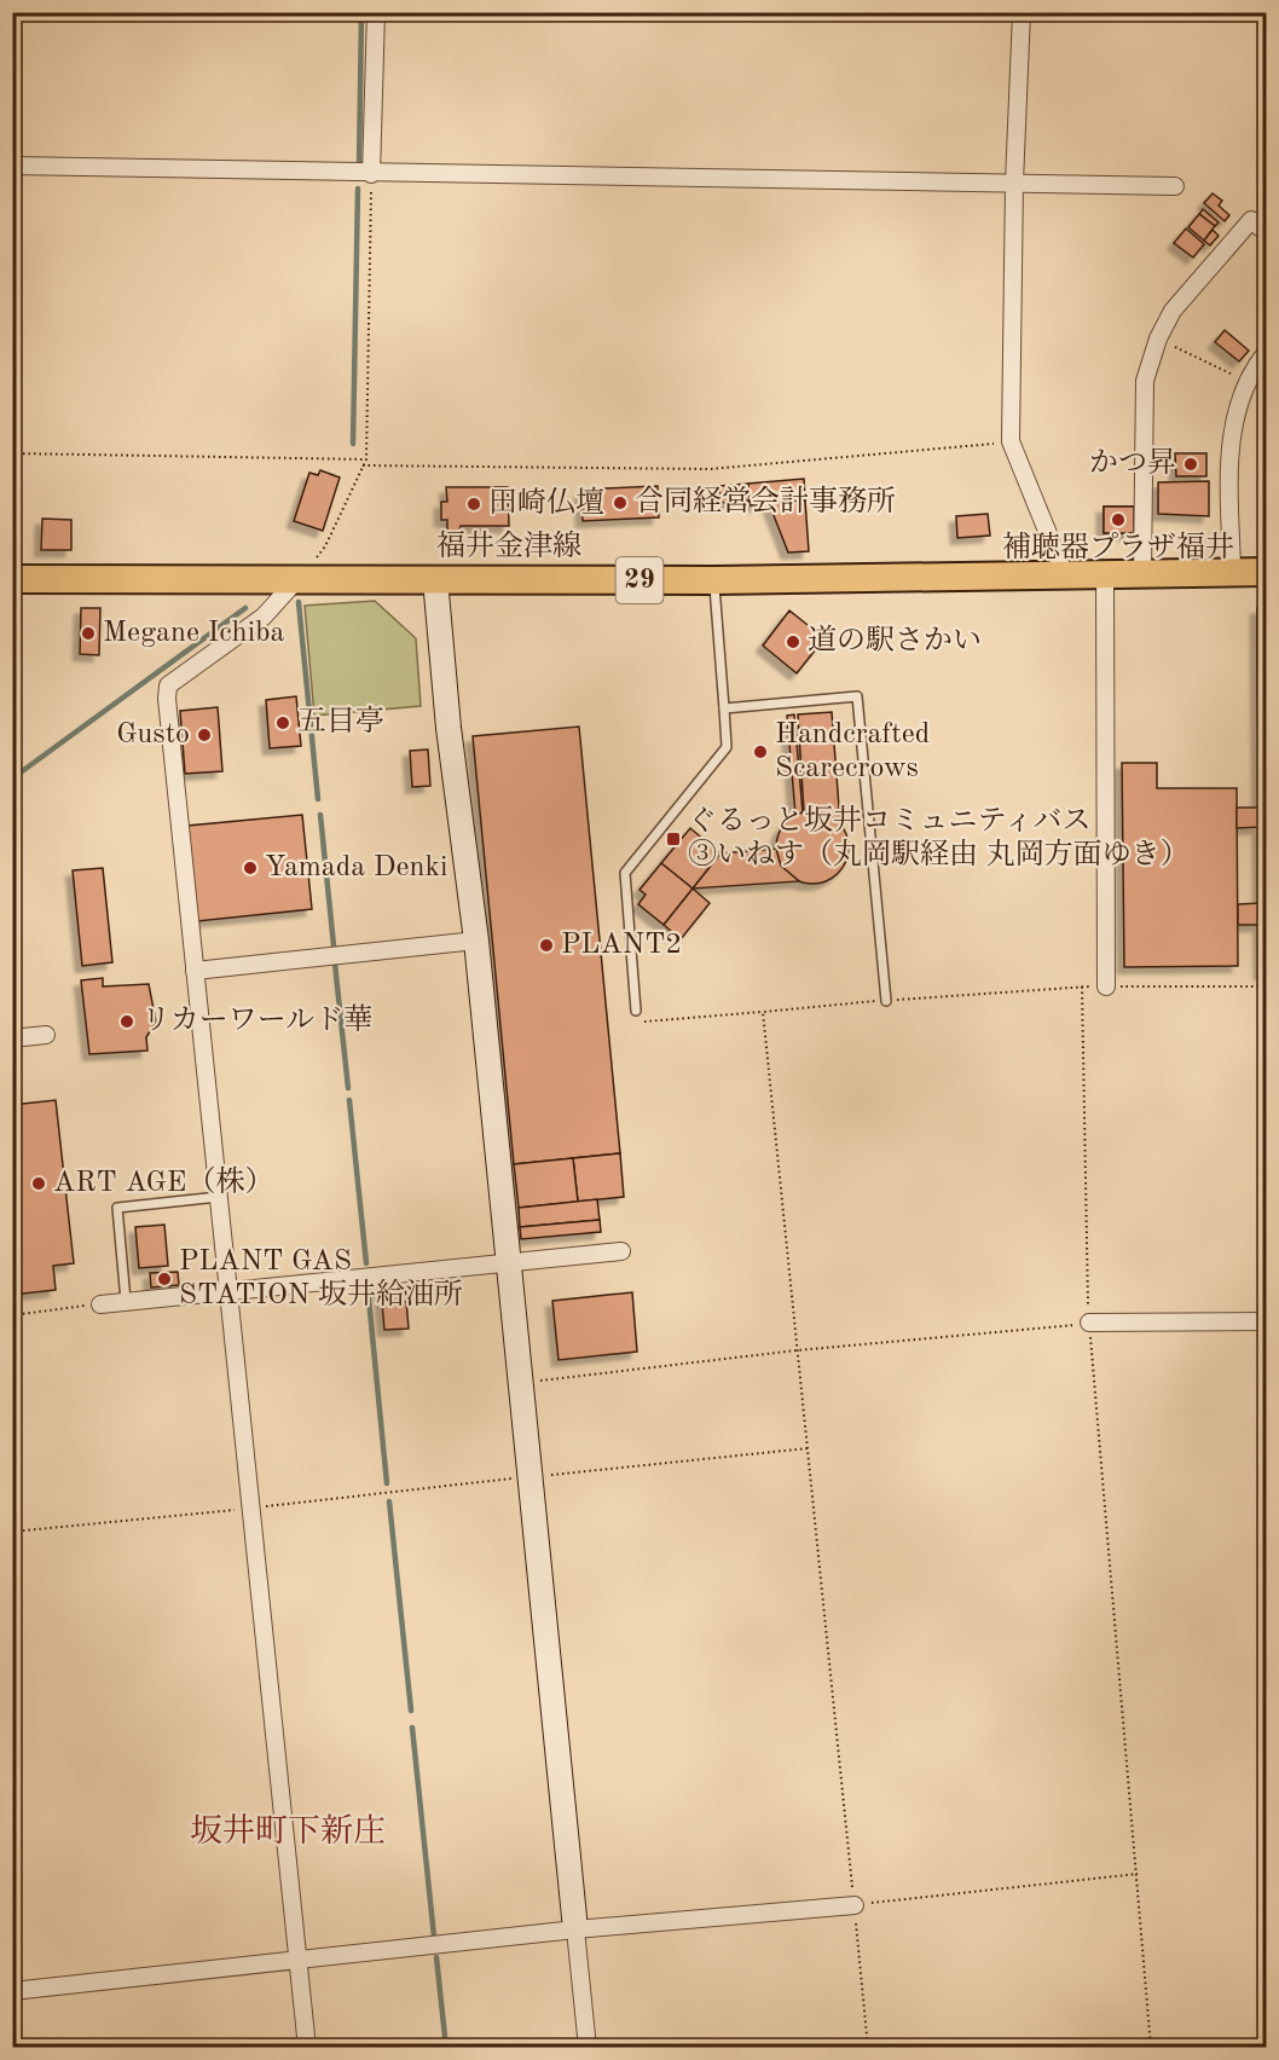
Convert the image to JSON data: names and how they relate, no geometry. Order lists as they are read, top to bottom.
{
  "streets": {
    "main road": ["福井金津線", "29"]
  },
  "districts": ["坂井町下新庄"],
  "places": {
    "other": [
      "かつ昇",
      "合同経営会計事務所",
      "田崎仏壇",
      "補聴器プラザ福井",
      "Megane Ichiba",
      "道の駅さかい",
      "五目亭",
      "Gusto",
      "Handcrafted Scarecrows",
      "Yamada Denki",
      "PLANT2",
      "リカーワールド華",
      "ART AGE（株）",
      "PLANT GAS STATION 坂井給油所"
    ],
    "transit": ["ぐるっと坂井コミュニティバス ③いねす（丸岡駅経由 丸岡方面ゆき）"]
  }
}
